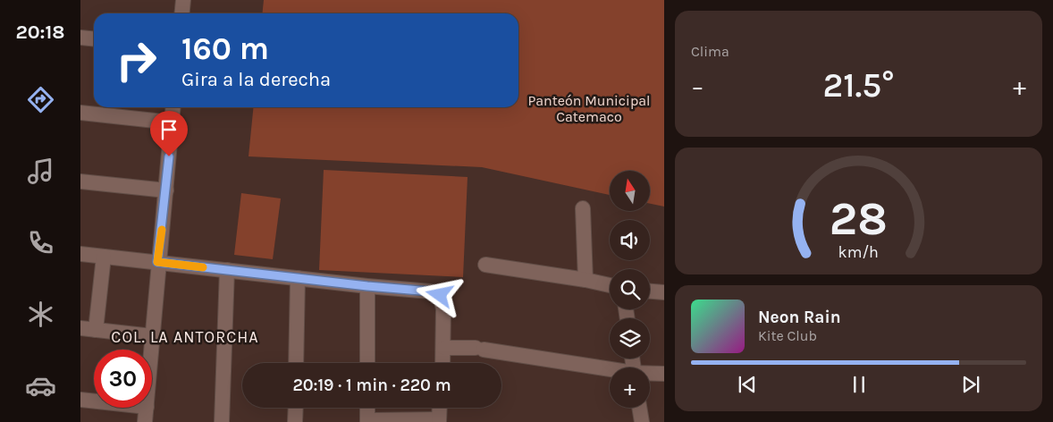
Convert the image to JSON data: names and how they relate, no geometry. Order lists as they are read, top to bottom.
{
  "districts": ["COL. LA ANTORCHA"],
  "parks": ["Panteón Municipal Catemaco"],
  "north": "top",
  "page": {
    "tabs": "20:18",
    "tile": "Clima",
    "turn": ["160 m", "Gira a la derecha"],
    "heat": ["−", "21.5°", "+"],
    "map_buttons": "+",
    "song": ["Neon Rain", "Kite Club"],
    "limit": "30",
    "trip": "20:19 · 1 min · 220 m",
    "gauge": ["28", "km/h"]
  }
}
